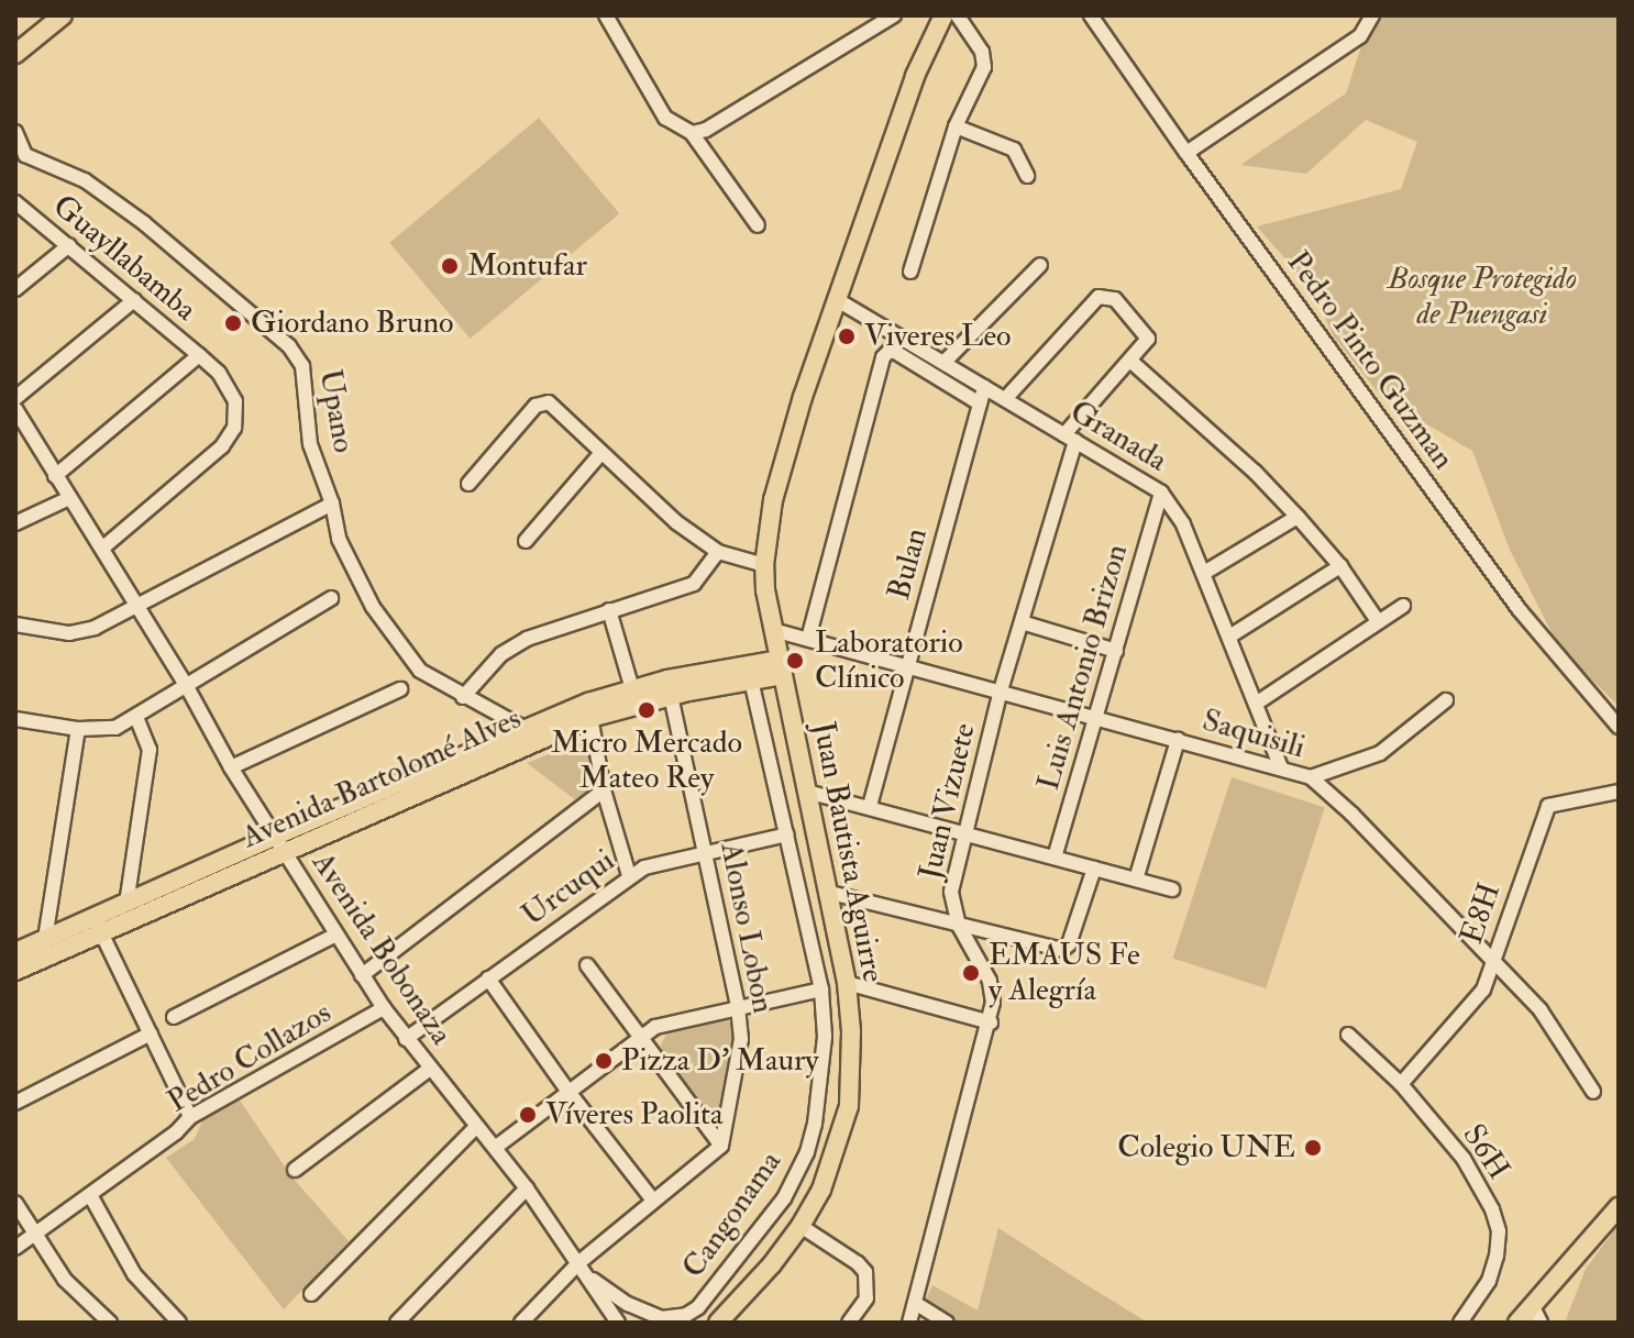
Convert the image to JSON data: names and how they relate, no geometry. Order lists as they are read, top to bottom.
{
  "streets": {
    "main road": ["Avenida Bartolomé Alves", "Juan Bautista Aguirre"],
    "street": [
      "Guayllabamba",
      "Pedro Pinto Guzman",
      "Upano",
      "Granada",
      "Bulan",
      "Luis Antonio Brizon",
      "Saquisili",
      "Juan Vizuete",
      "Urcuqui",
      "E8H",
      "Alonso Lobon",
      "Avenida Bobonaza",
      "Pedro Collazos",
      "S6H",
      "Cangonama"
    ]
  },
  "crossings": [
    ["Guayllabamba", "Avenida Bobonaza"],
    ["Upano", "Avenida Bartolomé Alves"],
    ["Granada", "Bulan"],
    ["Granada", "Luis Antonio Brizon"],
    ["Granada", "Saquisili"],
    ["Granada", "Juan Vizuete"],
    ["Granada", "Juan Bautista Aguirre"],
    ["Bulan", "Saquisili"],
    ["Luis Antonio Brizon", "Saquisili"],
    ["Saquisili", "Juan Vizuete"],
    ["Saquisili", "Juan Bautista Aguirre"],
    ["Saquisili", "E8H"],
    ["Avenida Bartolomé Alves", "Juan Bautista Aguirre"],
    ["Avenida Bartolomé Alves", "Alonso Lobon"],
    ["Avenida Bartolomé Alves", "Avenida Bobonaza"],
    ["Avenida Bartolomé Alves", "Cangonama"],
    ["Urcuqui", "Alonso Lobon"],
    ["Urcuqui", "Avenida Bobonaza"],
    ["Urcuqui", "Cangonama"],
    ["E8H", "S6H"],
    ["Avenida Bobonaza", "Pedro Collazos"],
    ["Avenida Bobonaza", "Cangonama"]
  ],
  "parks": ["Bosque Protegido de Puengasi"],
  "places": [
    "Montufar",
    "Giordano Bruno",
    "Viveres Leo",
    "Laboratorio Clínico",
    "Micro Mercado Mateo Rey",
    "EMAUS Fe y Alegría",
    "Pizza D' Maury",
    "Víveres Paolita",
    "Colegio UNE"
  ]
}
